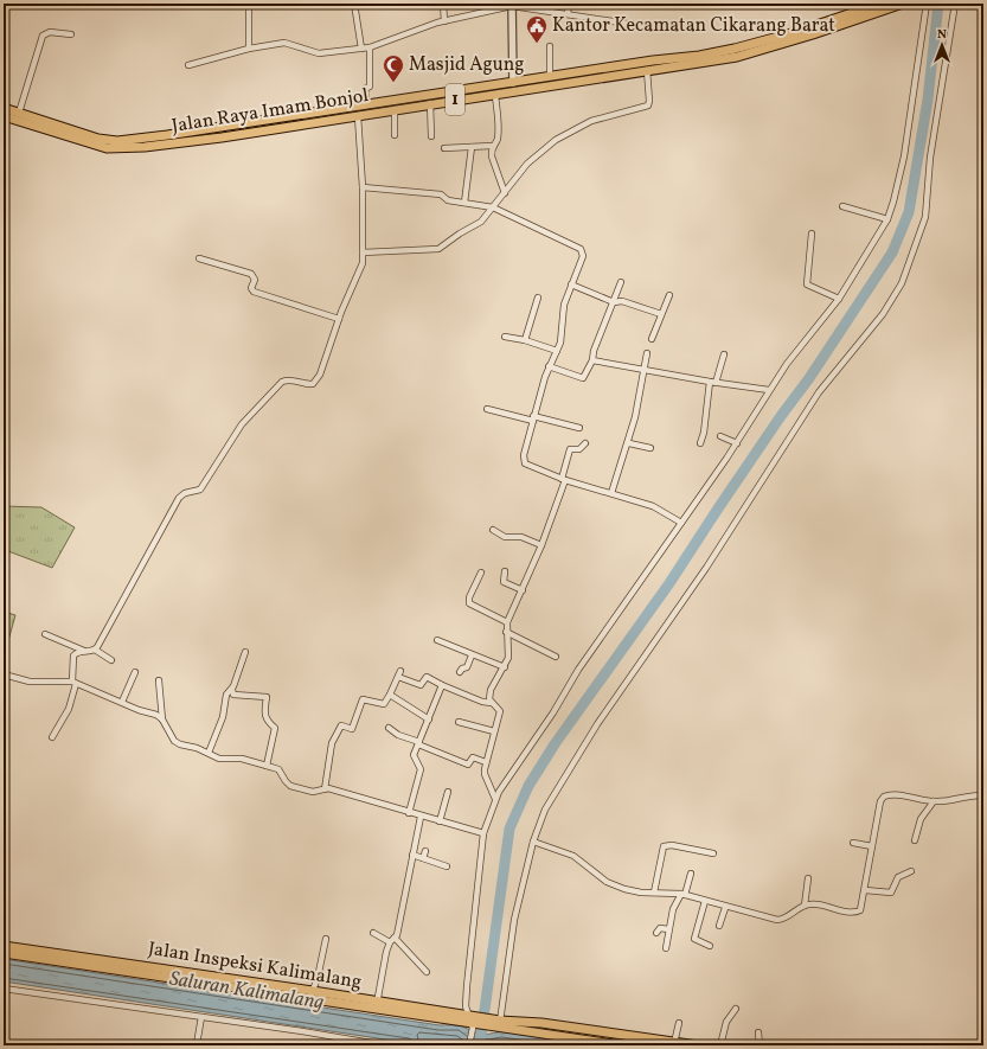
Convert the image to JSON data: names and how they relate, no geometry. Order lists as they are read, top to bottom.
{
  "streets": {
    "main road": ["1", "Jalan Raya Imam Bonjol", "Jalan Inspeksi Kalimalang"]
  },
  "water": ["Saluran Kalimalang"],
  "places": {
    "public building": ["Kantor Kecamatan Cikarang Barat"],
    "mosque": ["Masjid Agung"]
  },
  "north": "top"
}
